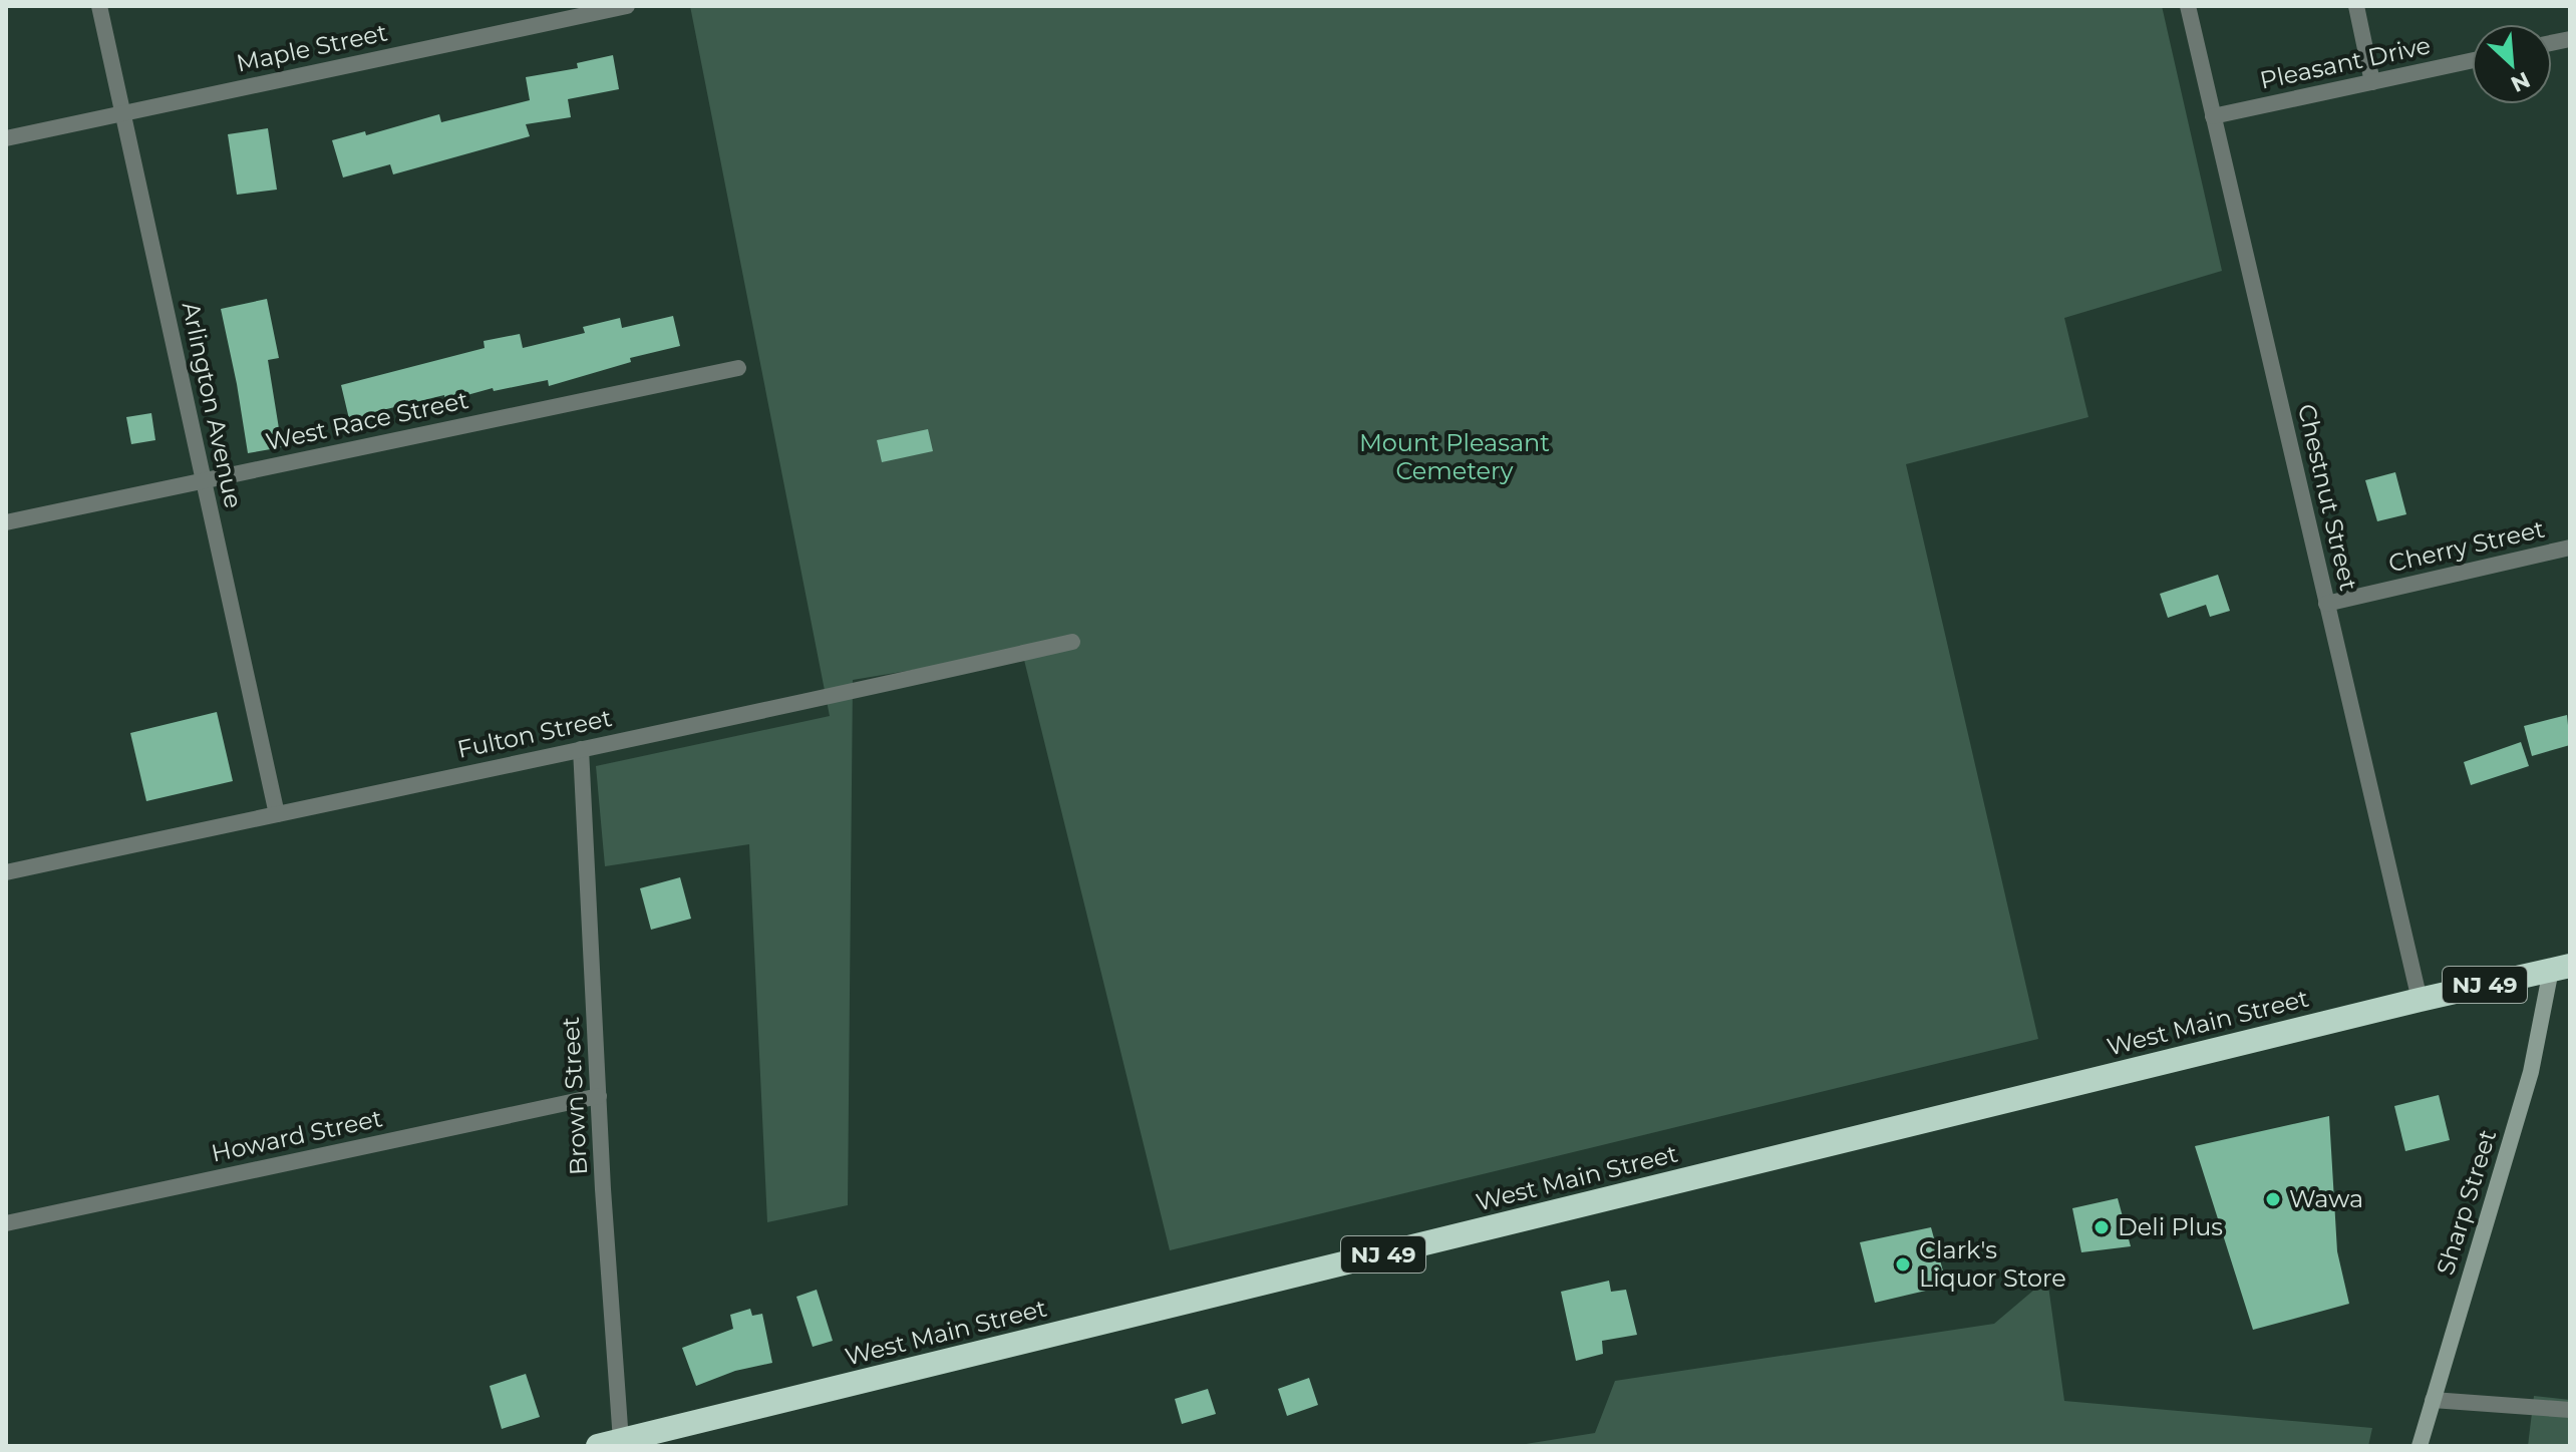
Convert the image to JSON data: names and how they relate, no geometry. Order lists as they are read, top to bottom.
{
  "streets": {
    "highway": ["NJ 49", "West Main Street"],
    "street": [
      "Maple Street",
      "Pleasant Drive",
      "Arlington Avenue",
      "West Race Street",
      "Chestnut Street",
      "Cherry Street",
      "Fulton Street",
      "Brown Street",
      "Howard Street",
      "Sharp Street"
    ]
  },
  "crossings": [
    ["Maple Street", "Arlington Avenue"],
    ["Pleasant Drive", "Chestnut Street"],
    ["Arlington Avenue", "West Race Street"],
    ["Arlington Avenue", "Fulton Street"],
    ["Chestnut Street", "Cherry Street"],
    ["Chestnut Street", "West Main Street"],
    ["Fulton Street", "Brown Street"],
    ["West Main Street", "Brown Street"],
    ["West Main Street", "Sharp Street"],
    ["Brown Street", "Howard Street"]
  ],
  "parks": ["Mount Pleasant Cemetery"],
  "places": ["Wawa", "Deli Plus", "Clark's Liquor Store"],
  "north": "bottom right"
}
